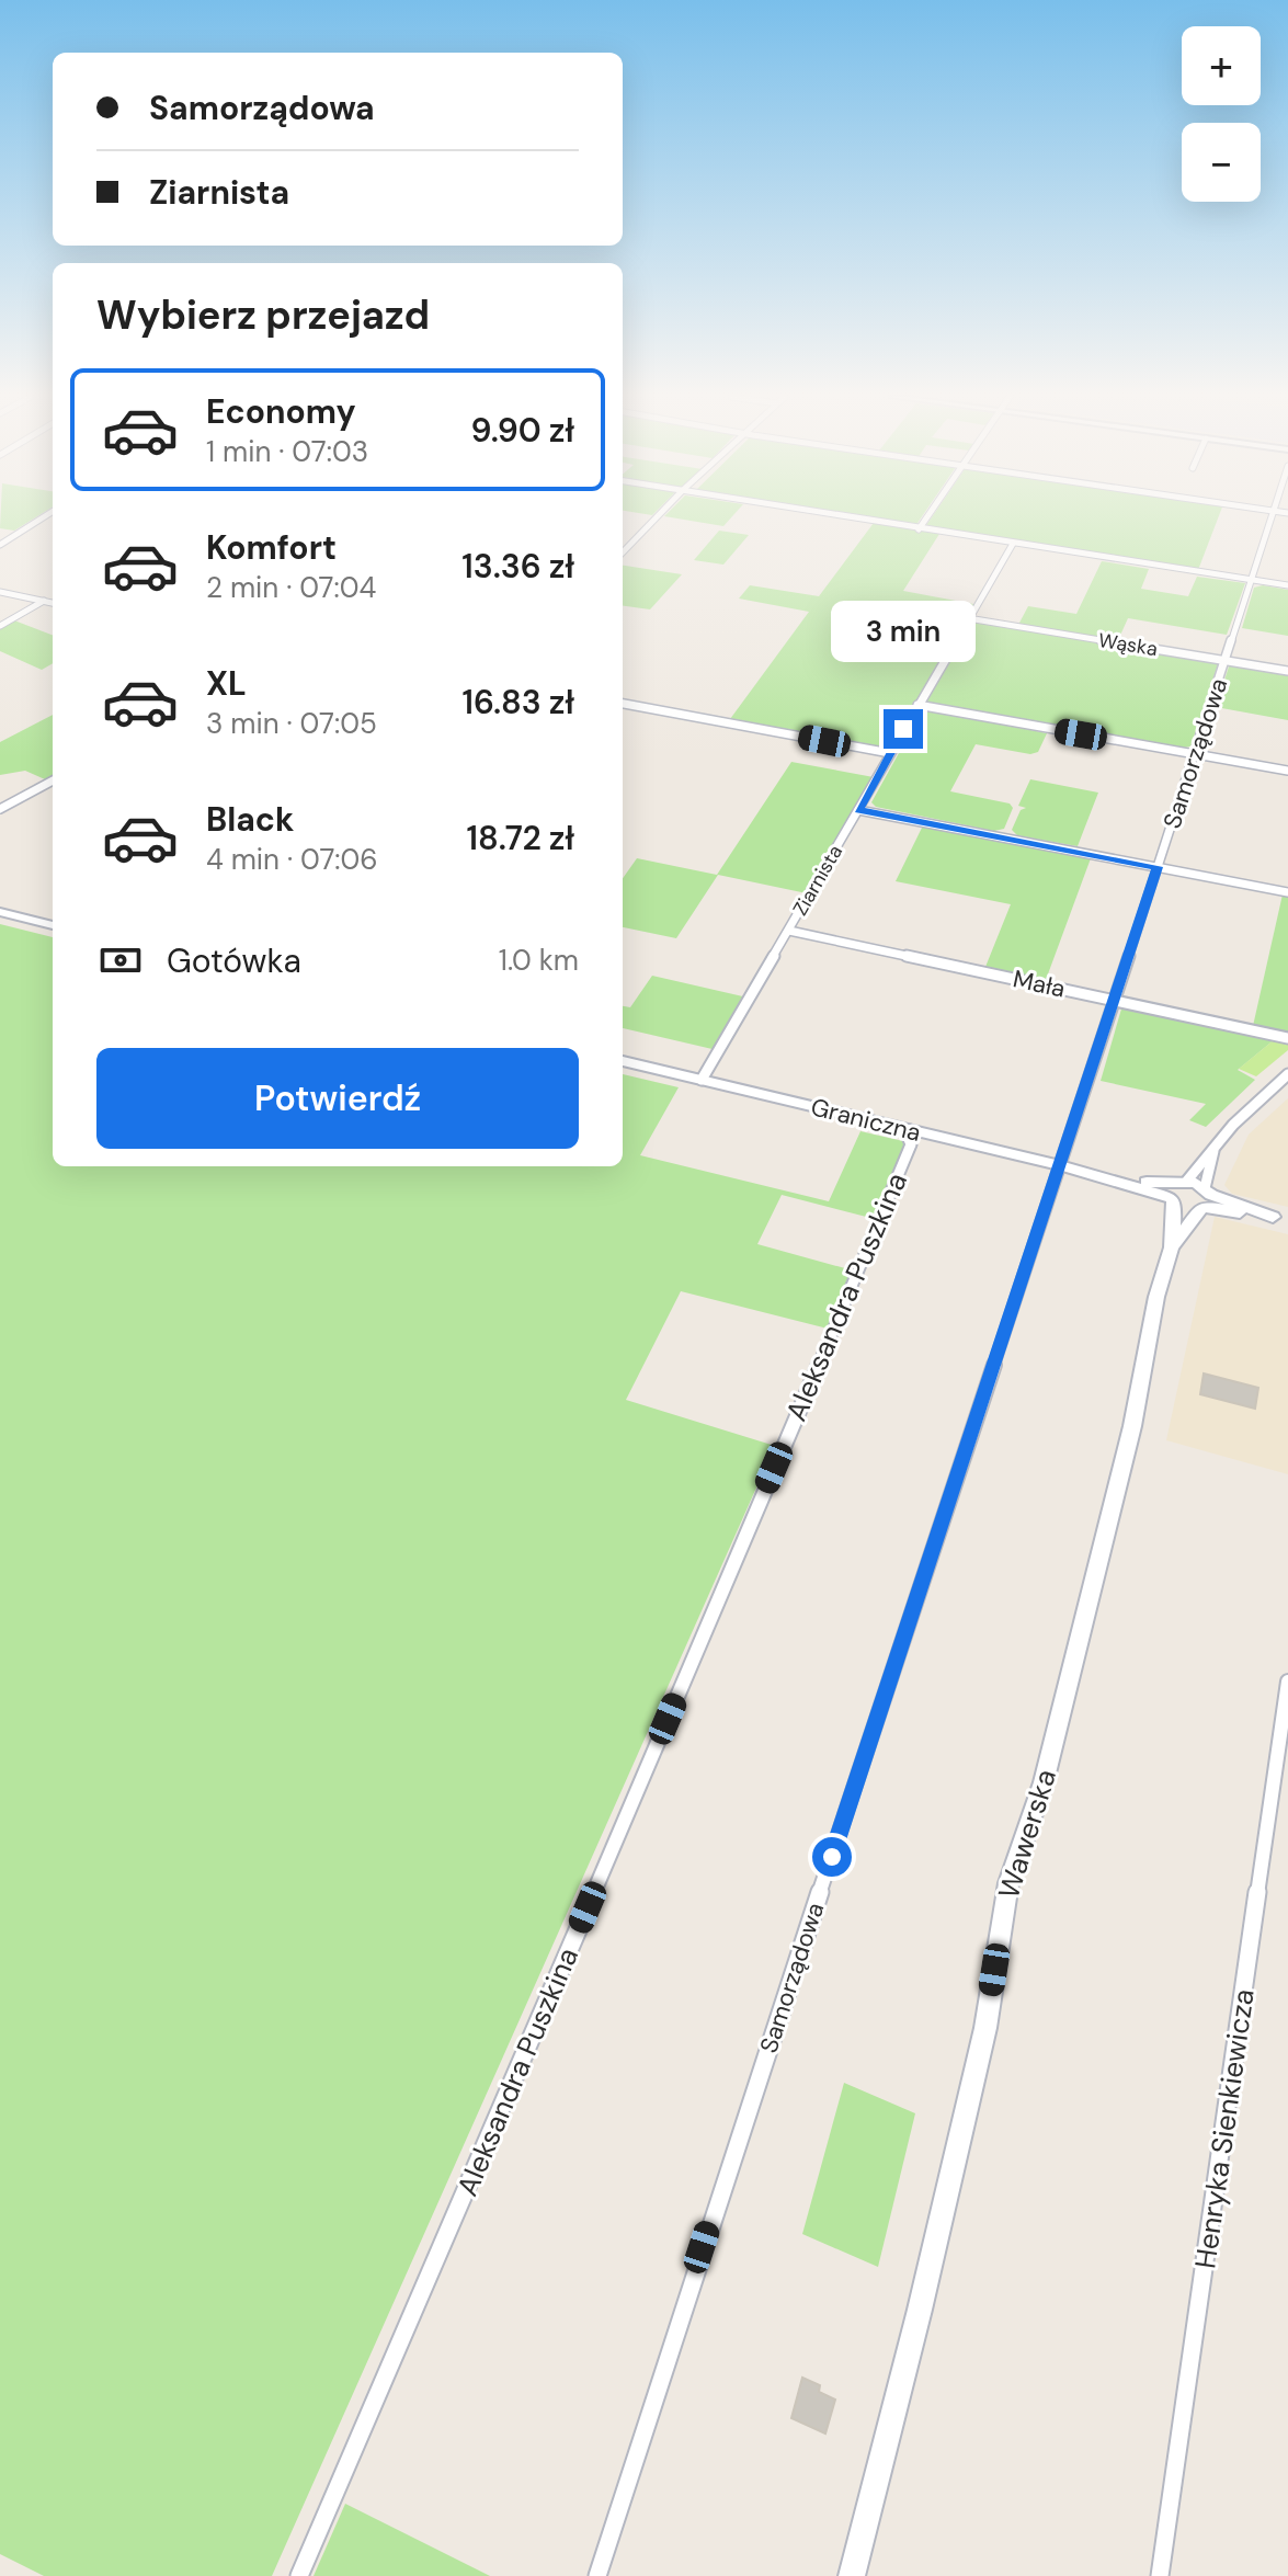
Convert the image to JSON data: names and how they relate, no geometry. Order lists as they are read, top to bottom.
{
  "streets": {
    "street": [
      "Wąska",
      "Samorządowa",
      "Ziarnista",
      "Mała",
      "Graniczna",
      "Aleksandra Puszkina",
      "Wawerska",
      "Henryka Sienkiewicza"
    ]
  },
  "crossings": [
    ["Wąska", "Samorządowa"],
    ["Wąska", "Ziarnista"],
    ["Samorządowa", "Mała"],
    ["Samorządowa", "Graniczna"],
    ["Ziarnista", "Mała"],
    ["Ziarnista", "Graniczna"],
    ["Graniczna", "Aleksandra Puszkina"],
    ["Graniczna", "Wawerska"]
  ],
  "page": {
    "map_buttons": ["+", "−"],
    "banner": ["Samorządowa", "Ziarnista"],
    "heading": "Wybierz przejazd",
    "list": [
      {
        "name": "Economy",
        "note": "1 min · 07:03",
        "value": "9.90 zł"
      },
      {
        "name": "Komfort",
        "note": "2 min · 07:04",
        "value": "13.36 zł"
      },
      {
        "name": "XL",
        "note": "3 min · 07:05",
        "value": "16.83 zł"
      },
      {
        "name": "Black",
        "note": "4 min · 07:06",
        "value": "18.72 zł"
      }
    ],
    "bubble": "3 min",
    "pay": ["Gotówka", "1.0 km"],
    "buttons": "Potwierdź"
  }
}
